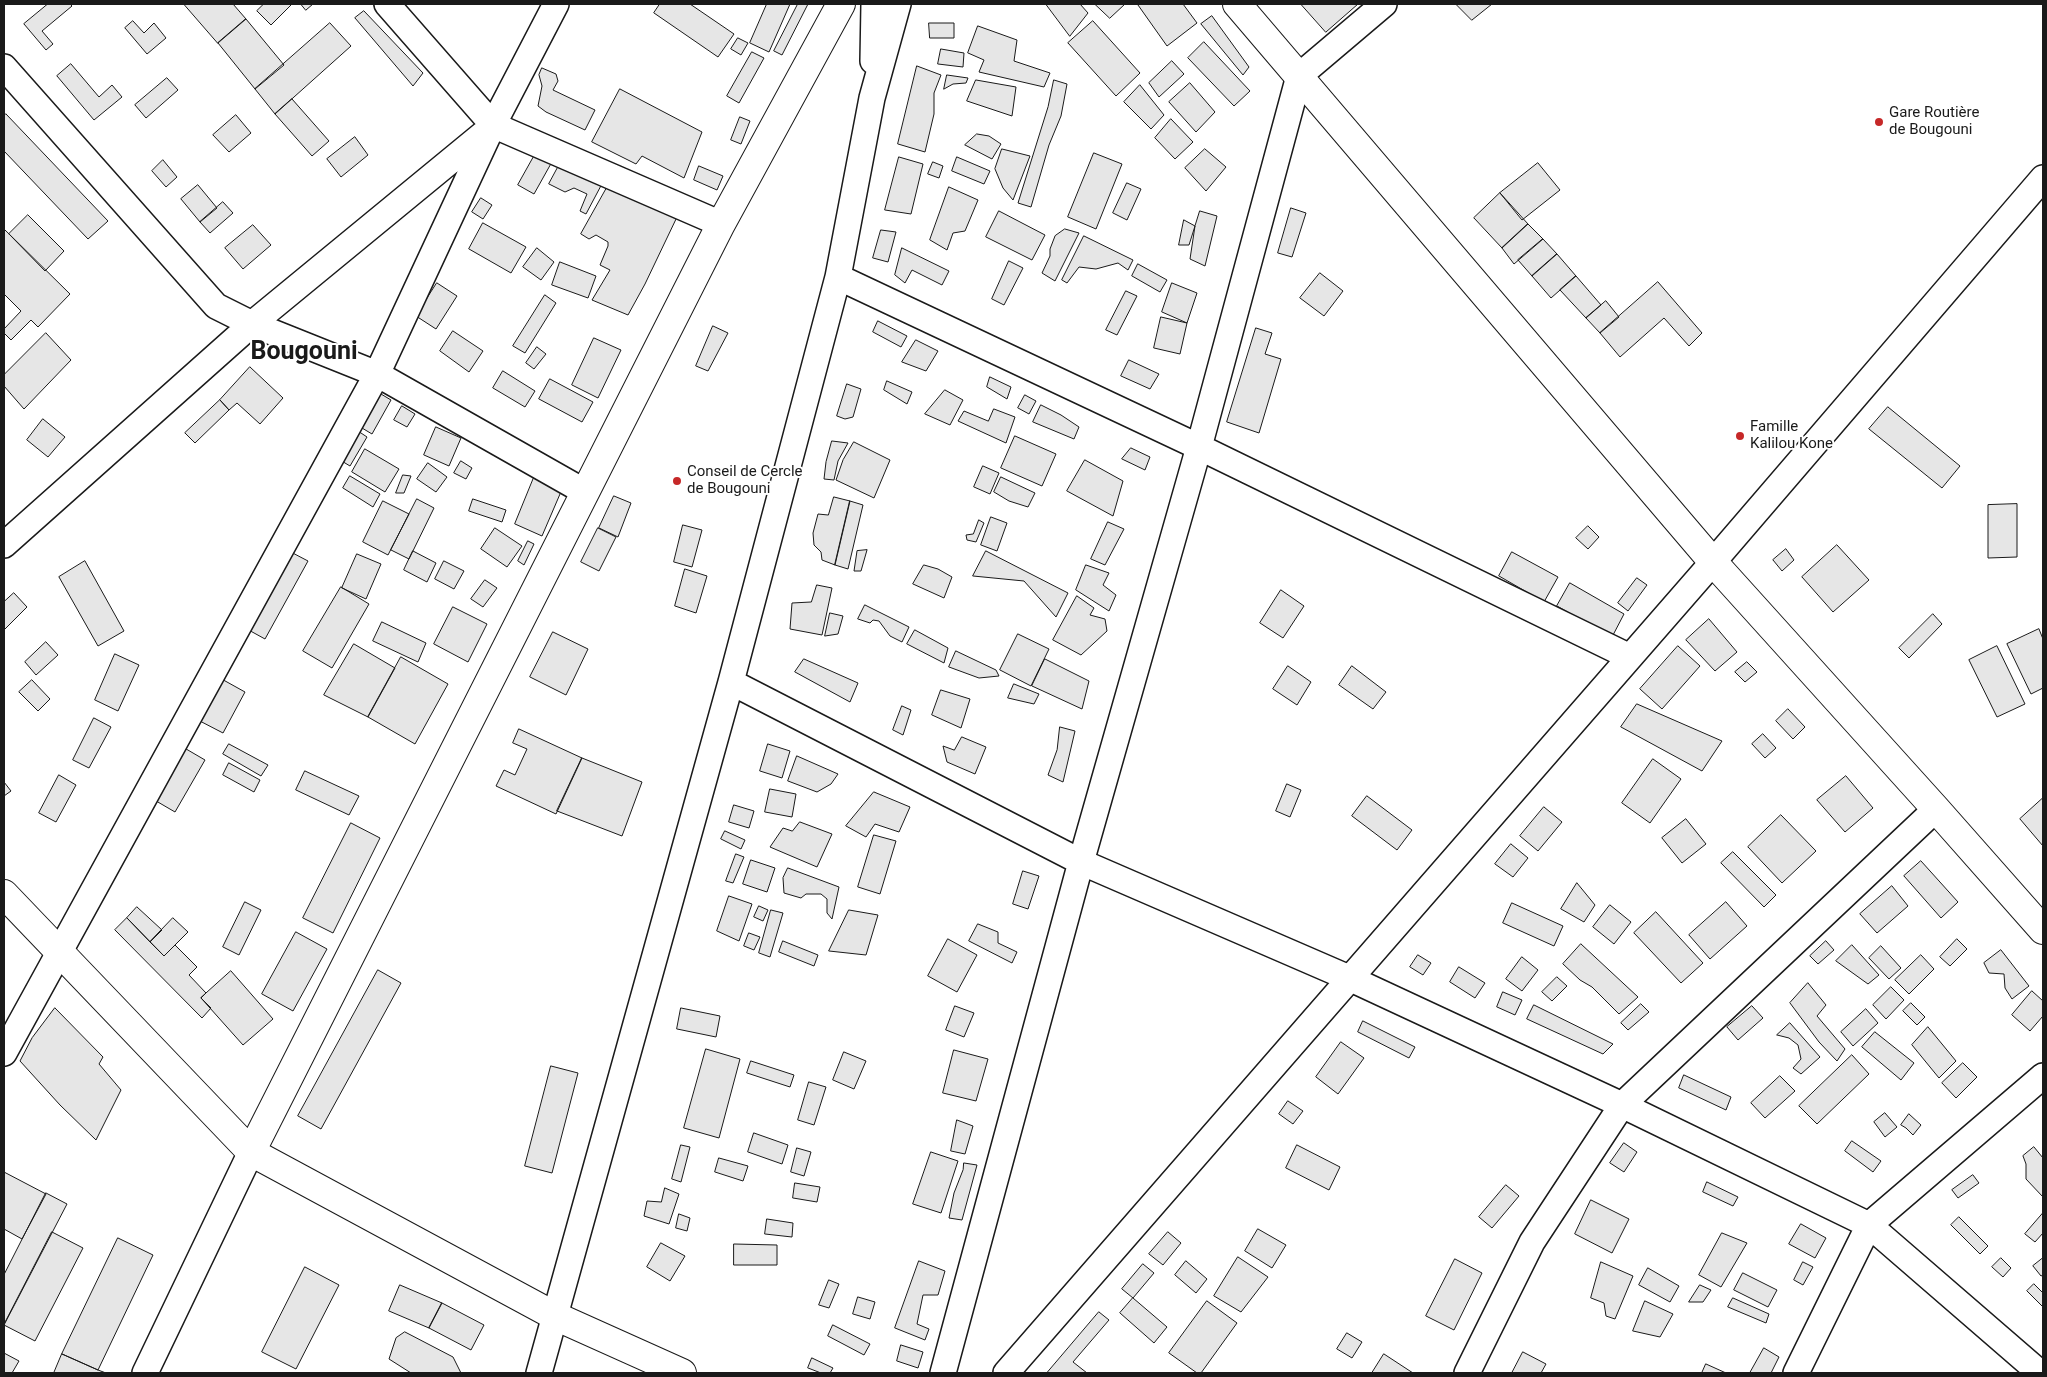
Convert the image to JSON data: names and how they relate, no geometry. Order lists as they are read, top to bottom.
{
  "districts": ["Bougouni"],
  "places": ["Gare Routière de Bougouni", "Famille Kalilou Kone", "Conseil de Cercle de Bougouni"]
}
